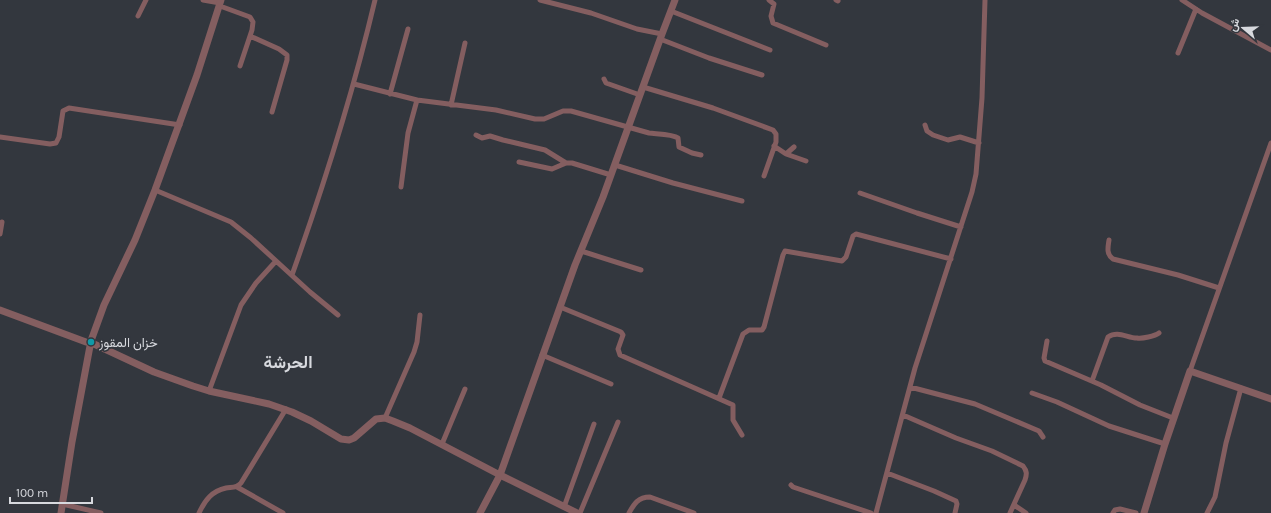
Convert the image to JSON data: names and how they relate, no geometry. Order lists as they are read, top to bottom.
{
  "districts": ["الحرشة"],
  "places": ["خزان المقوز"],
  "scale_bar": "100 m",
  "north": "left"
}
